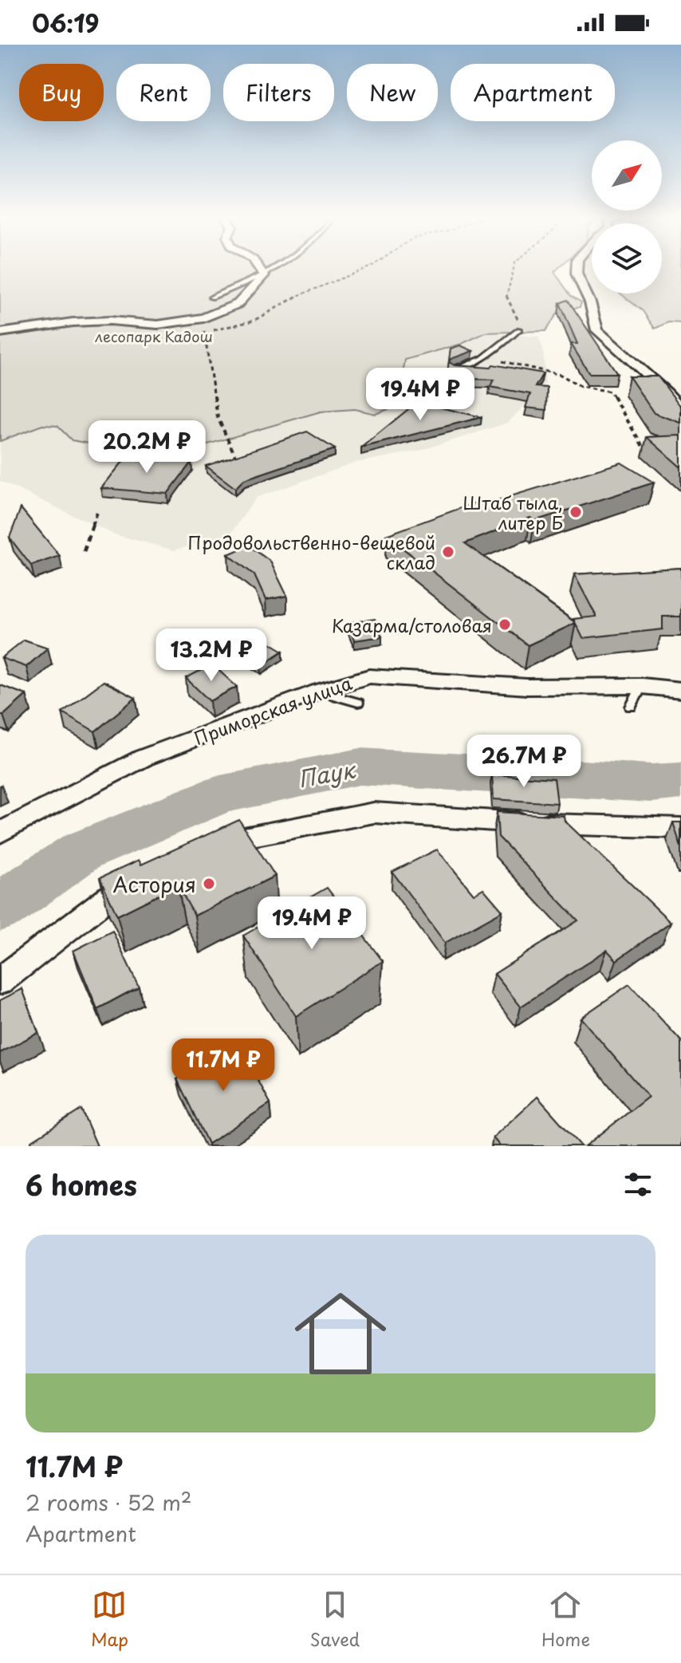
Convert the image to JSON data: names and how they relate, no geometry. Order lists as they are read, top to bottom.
{
  "streets": {
    "street": ["Приморская улица"]
  },
  "water": ["Паук"],
  "parks": ["лесопарк Кадош"],
  "places": [
    "Штаб тыла, литер Б",
    "Продовольственно-вещевой склад",
    "Казарма/столовая",
    "Астория"
  ],
  "north": "top right",
  "page": {
    "status": "06:19",
    "chip": [
      "Buy",
      "Rent",
      "Filters",
      "New",
      "Apartment"
    ],
    "price": [
      "19.4M ₽",
      "20.2M ₽",
      "13.2M ₽",
      "26.7M ₽",
      "19.4M ₽",
      "11.7M ₽"
    ],
    "heading": "6 homes",
    "list": [
      {
        "name": "11.7M ₽",
        "note": "2 rooms · 52 m² · Apartment"
      }
    ],
    "tabs": ["Map", "Saved", "Home"]
  }
}
